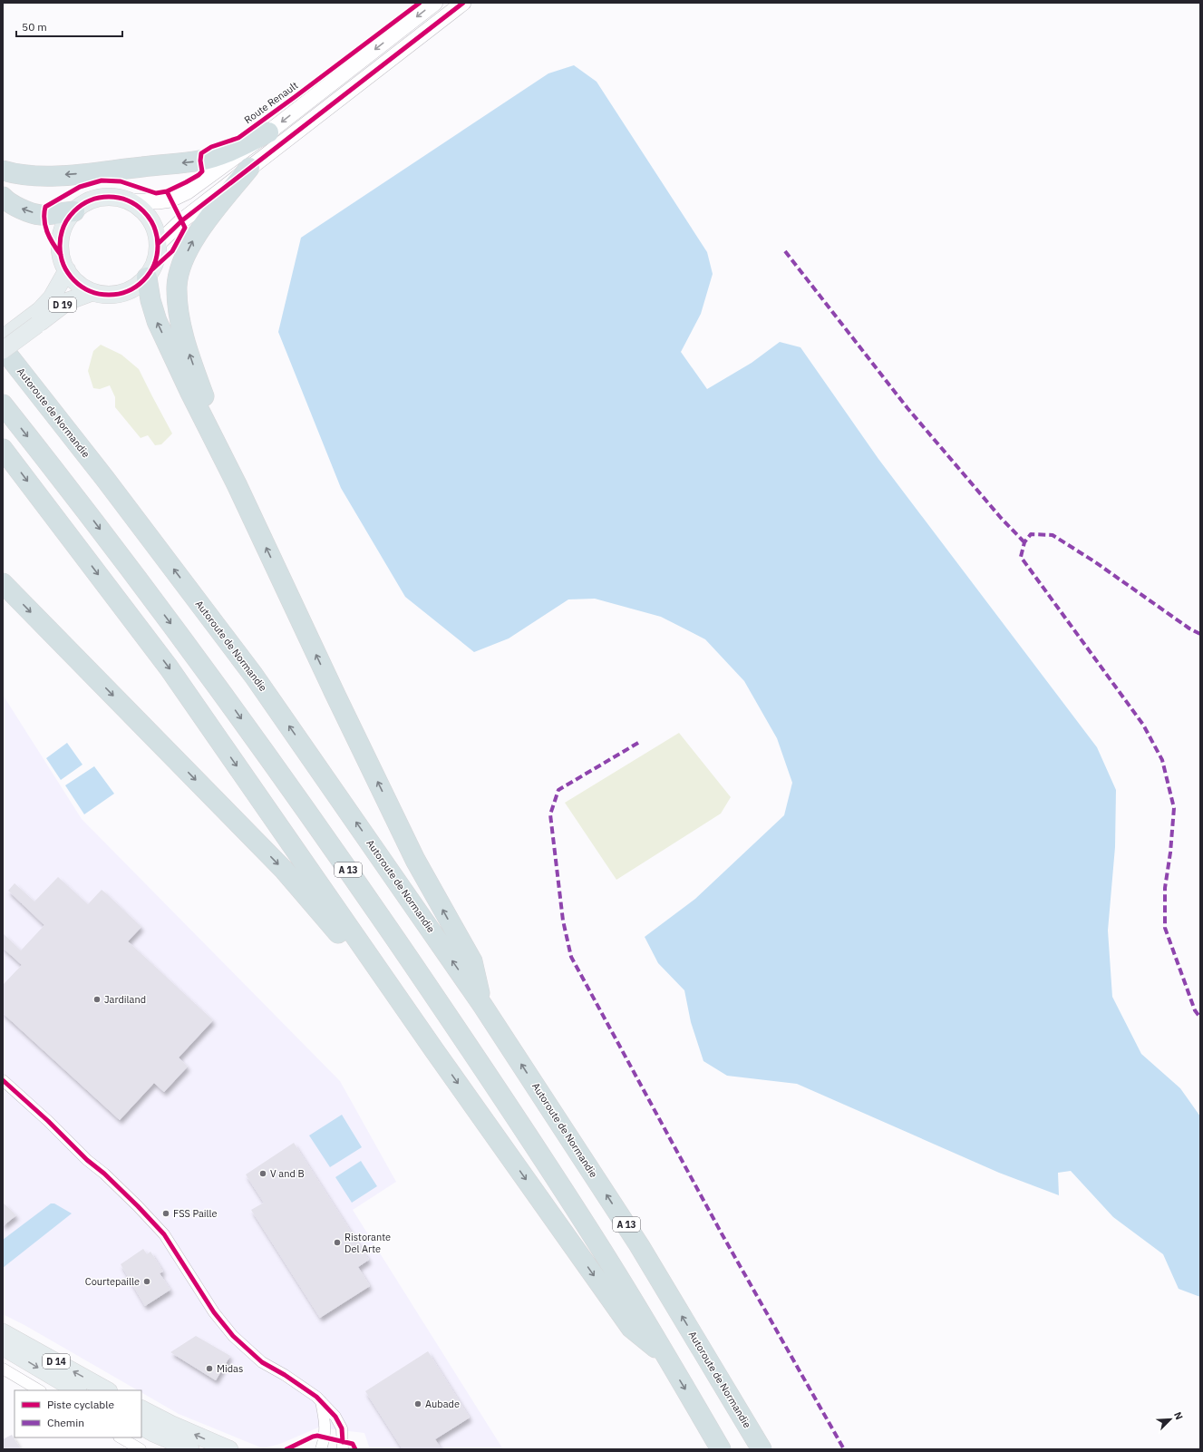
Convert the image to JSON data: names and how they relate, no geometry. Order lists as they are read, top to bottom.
{
  "streets": {
    "highway": ["Autoroute de Normandie", "A 13"],
    "main road": ["D 19", "D 14"],
    "cycle path": ["Route Renault"]
  },
  "crossings": [
    ["D 19", "Autoroute de Normandie"]
  ],
  "places": [
    "Jardiland",
    "V and B",
    "FSS Paille",
    "Ristorante Del Arte",
    "Courtepaille",
    "Midas",
    "Aubade"
  ],
  "legend": ["Piste cyclable", "Chemin"],
  "scale_bar": "50 m",
  "north": "top right"
}
